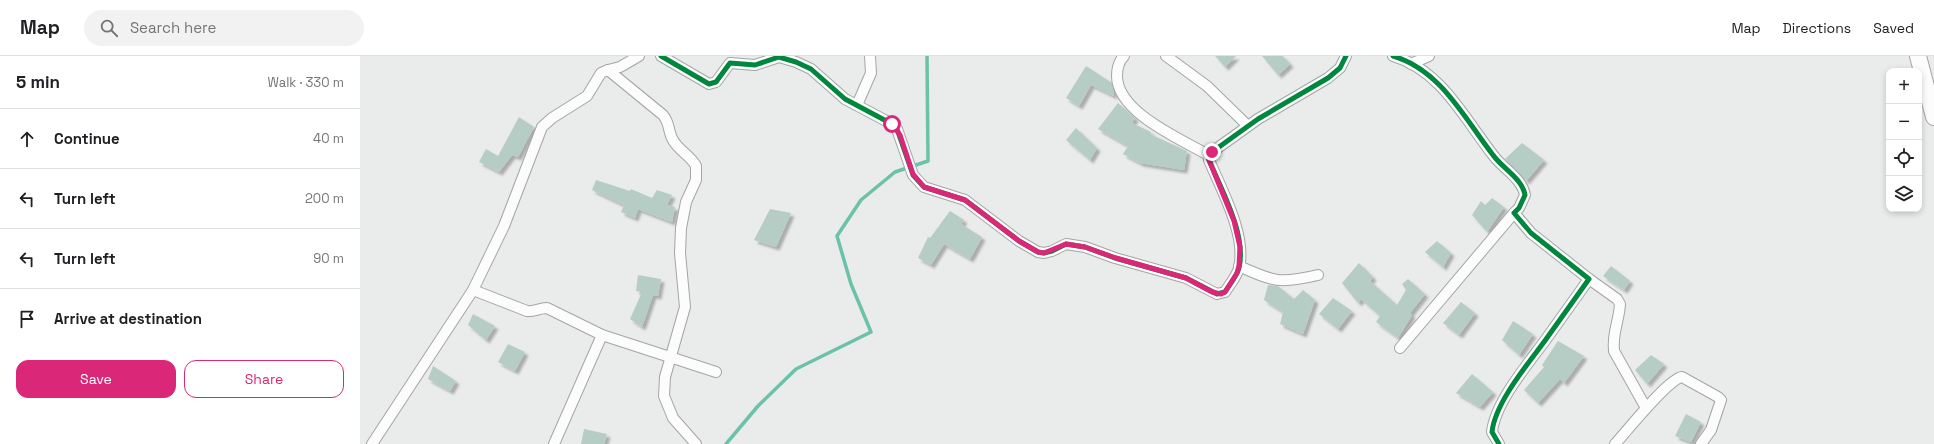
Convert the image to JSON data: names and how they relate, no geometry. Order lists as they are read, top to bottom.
{
  "page": {
    "header": "Map",
    "search": "Search here",
    "nav": ["Map", "Directions", "Saved"],
    "heading": ["5 min", "Walk · 330 m"],
    "map_buttons": ["+", "−"],
    "list": [
      ["Continue", "40 m"],
      ["Turn left", "200 m"],
      ["Turn left", "90 m"],
      "Arrive at destination"
    ],
    "buttons": ["Save", "Share"]
  }
}
